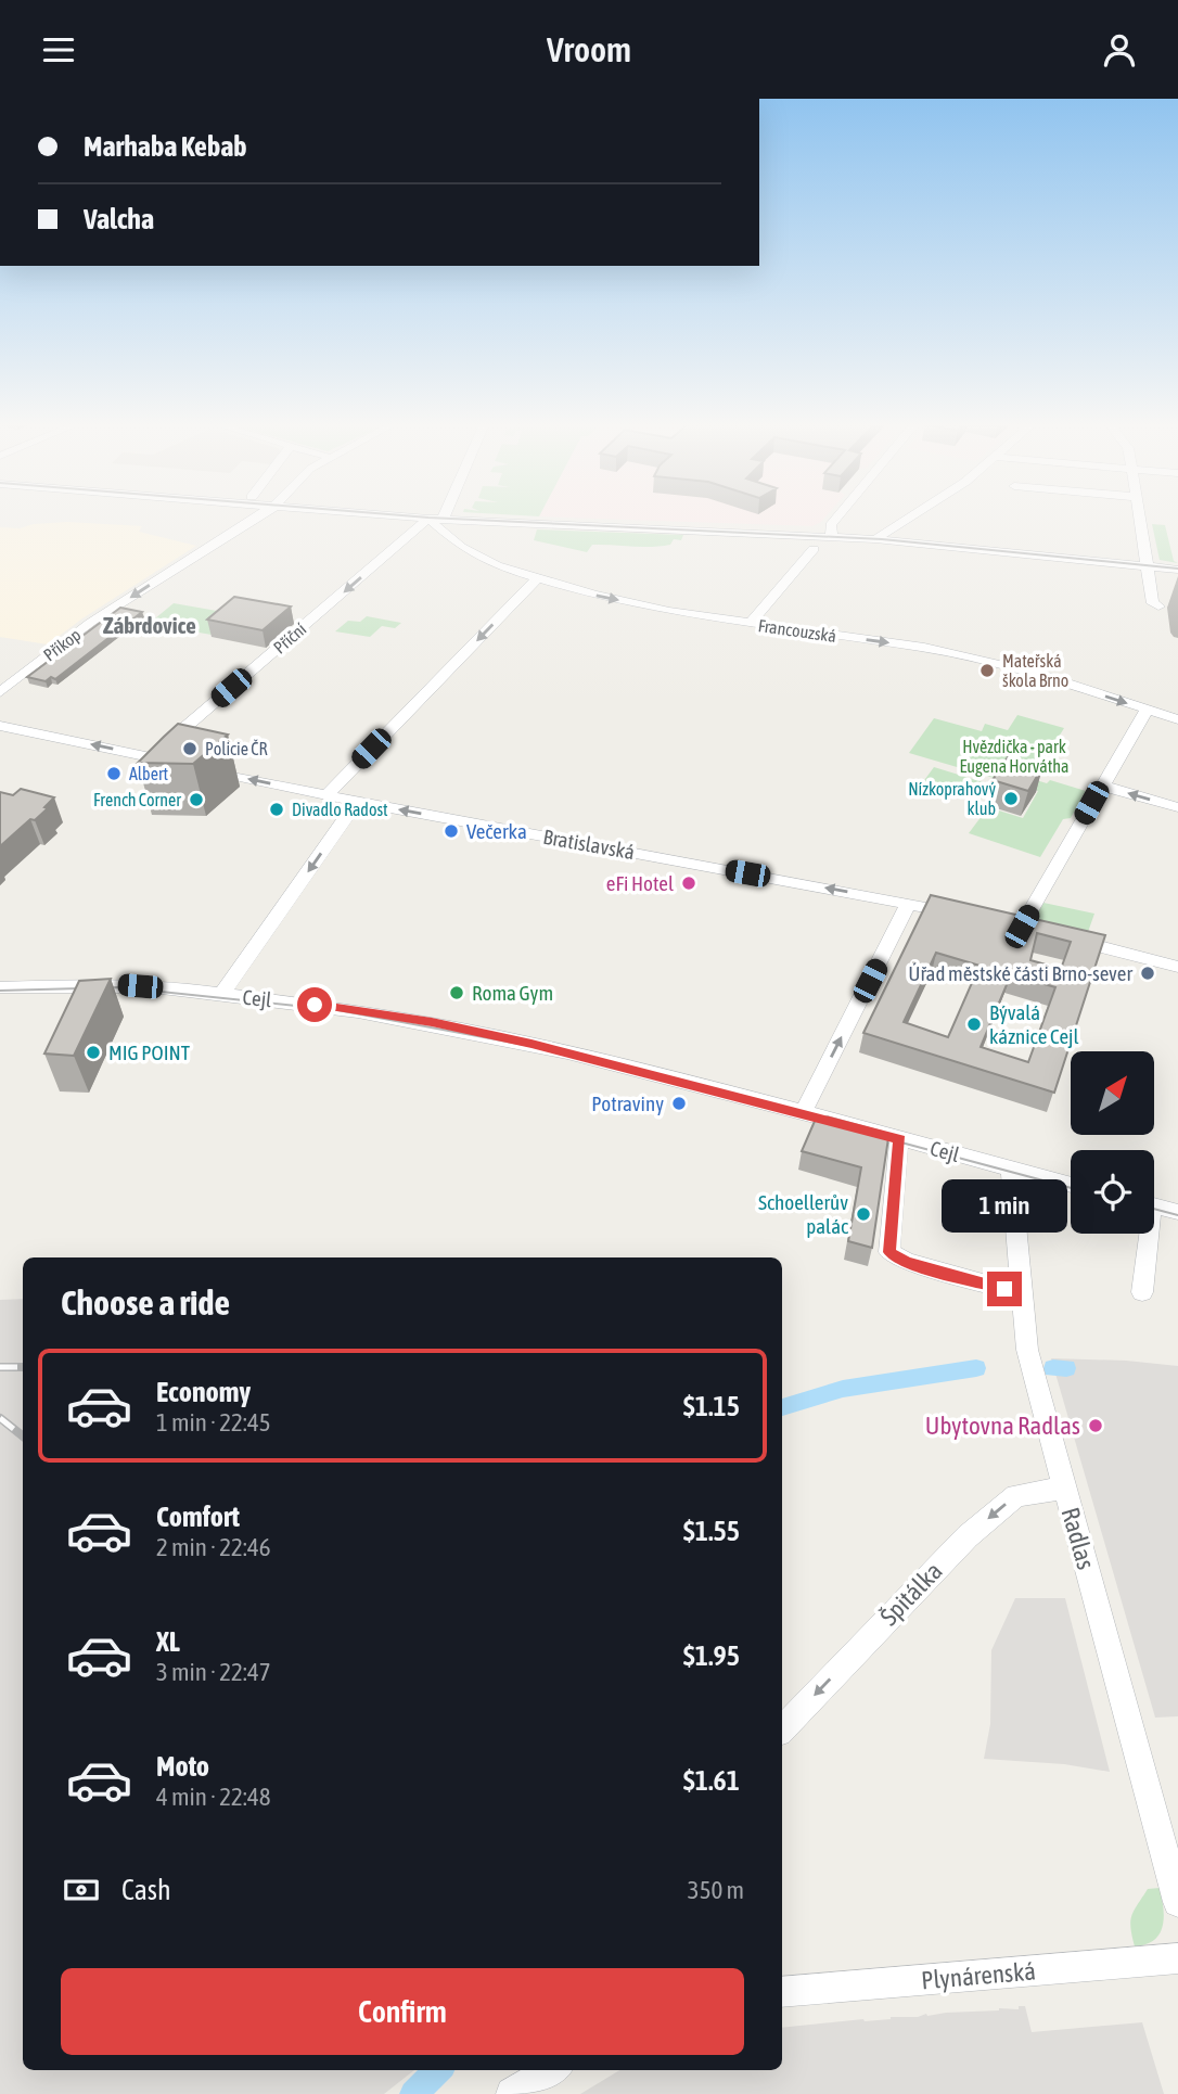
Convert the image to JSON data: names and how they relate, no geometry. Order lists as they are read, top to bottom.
{
  "streets": {
    "street": [
      "Francouzská",
      "Příční",
      "Příkop",
      "Bratislavská",
      "Cejl",
      "Radlas",
      "Špitálka",
      "Plynárenská"
    ]
  },
  "crossings": [
    ["Francouzská", "Příční"],
    ["Cejl", "Radlas"],
    ["Radlas", "Špitálka"]
  ],
  "one_way": ["Příkop", "Bratislavská", "Špitálka"],
  "districts": ["Zábrdovice"],
  "parks": ["Hvězdička - park Eugena Horvátha"],
  "places": [
    "Mateřská škola Brno",
    "Policie ČR",
    "Albert",
    "Nízkoprahový klub",
    "French Corner",
    "Divadlo Radost",
    "Večerka",
    "eFi Hotel",
    "Úřad městské části Brno-sever",
    "Roma Gym",
    "Bývalá káznice Cejl",
    "MIG POINT",
    "Potraviny",
    "Schoellerův palác",
    "Ubytovna Radlas"
  ],
  "north": "top right",
  "page": {
    "header": "Vroom",
    "banner": ["Marhaba Kebab", "Valcha"],
    "bubble": "1 min",
    "heading": "Choose a ride",
    "list": [
      {
        "name": "Economy",
        "note": "1 min · 22:45",
        "value": "$1.15"
      },
      {
        "name": "Comfort",
        "note": "2 min · 22:46",
        "value": "$1.55"
      },
      {
        "name": "XL",
        "note": "3 min · 22:47",
        "value": "$1.95"
      },
      {
        "name": "Moto",
        "note": "4 min · 22:48",
        "value": "$1.61"
      }
    ],
    "pay": ["Cash", "350 m"],
    "buttons": "Confirm"
  }
}
